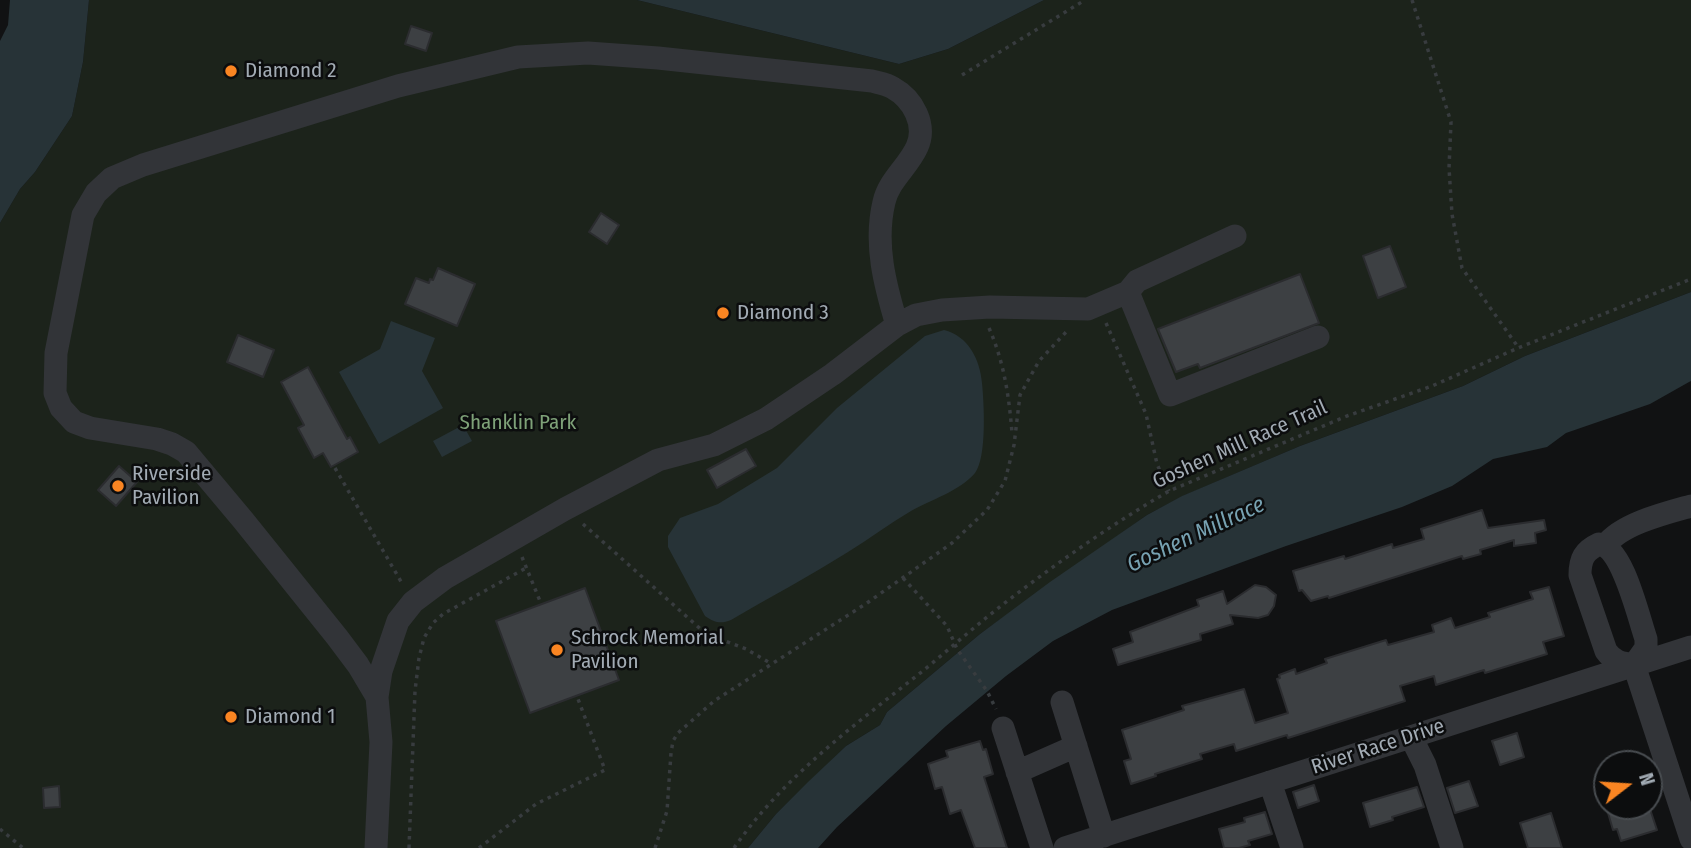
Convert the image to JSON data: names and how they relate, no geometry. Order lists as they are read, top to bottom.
{
  "streets": {
    "street": ["River Race Drive"],
    "path": ["Goshen Mill Race Trail"]
  },
  "water": ["Goshen Millrace"],
  "parks": ["Shanklin Park"],
  "places": [
    "Diamond 2",
    "Diamond 3",
    "Riverside Pavilion",
    "Schrock Memorial Pavilion",
    "Diamond 1"
  ],
  "north": "right"
}
